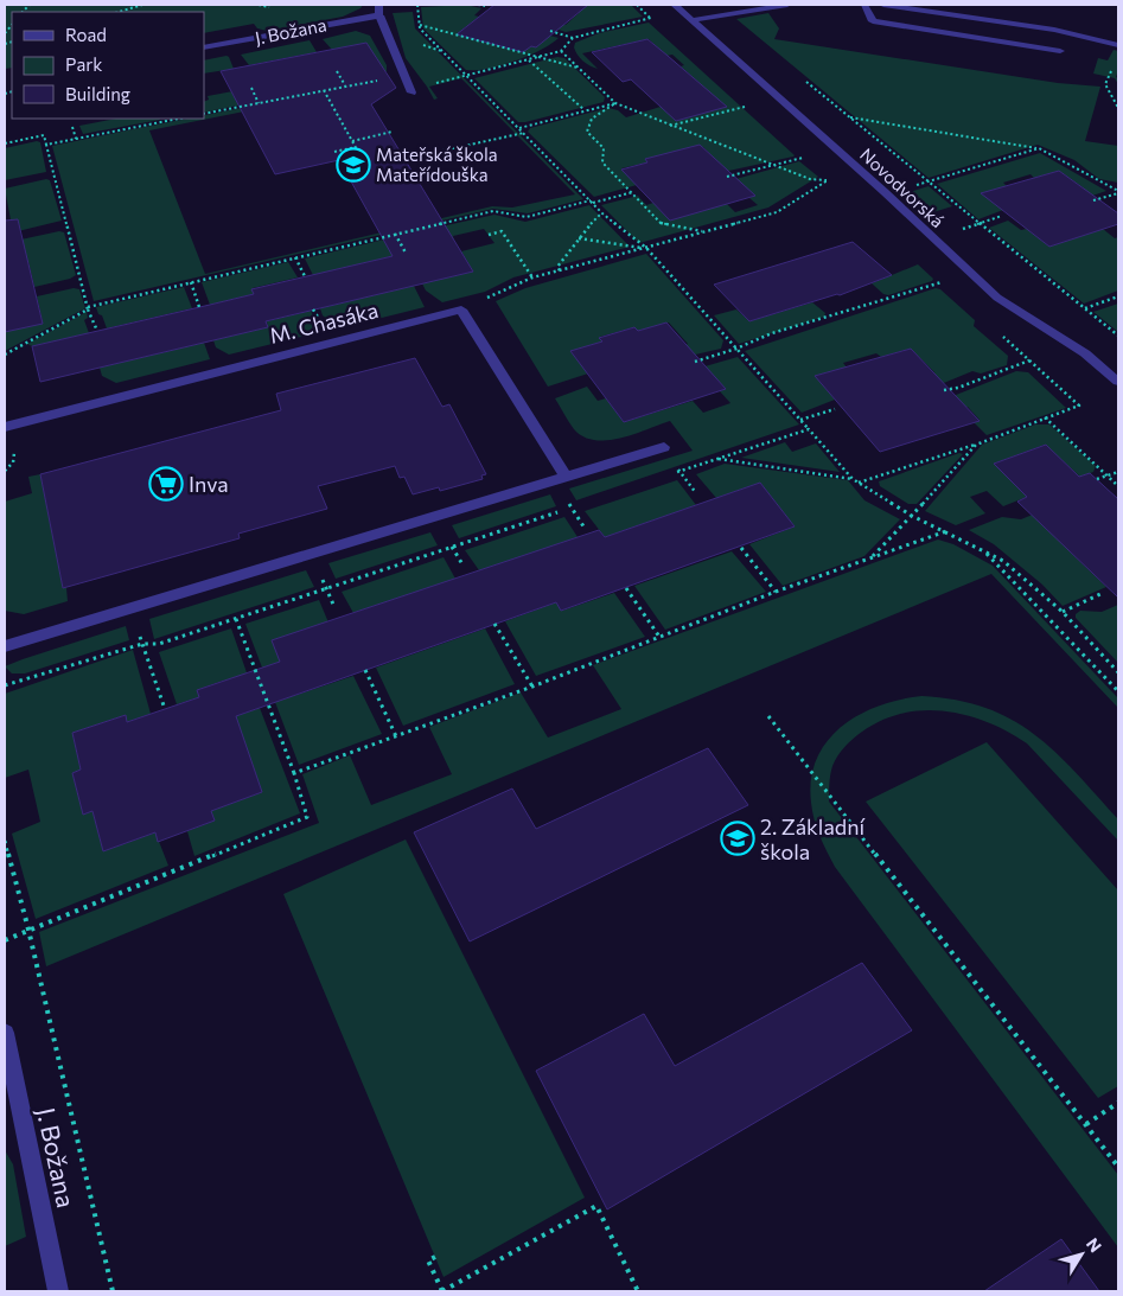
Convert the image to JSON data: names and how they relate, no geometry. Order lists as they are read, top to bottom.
{
  "streets": {
    "street": ["J. Božana", "Novodvorská", "M. Chasáka"]
  },
  "places": {
    "school or university": ["Mateřská škola Mateřídouška", "2. Základní škola"],
    "supermarket": ["Inva"]
  },
  "legend": ["Road", "Park", "Building"],
  "north": "top right"
}
